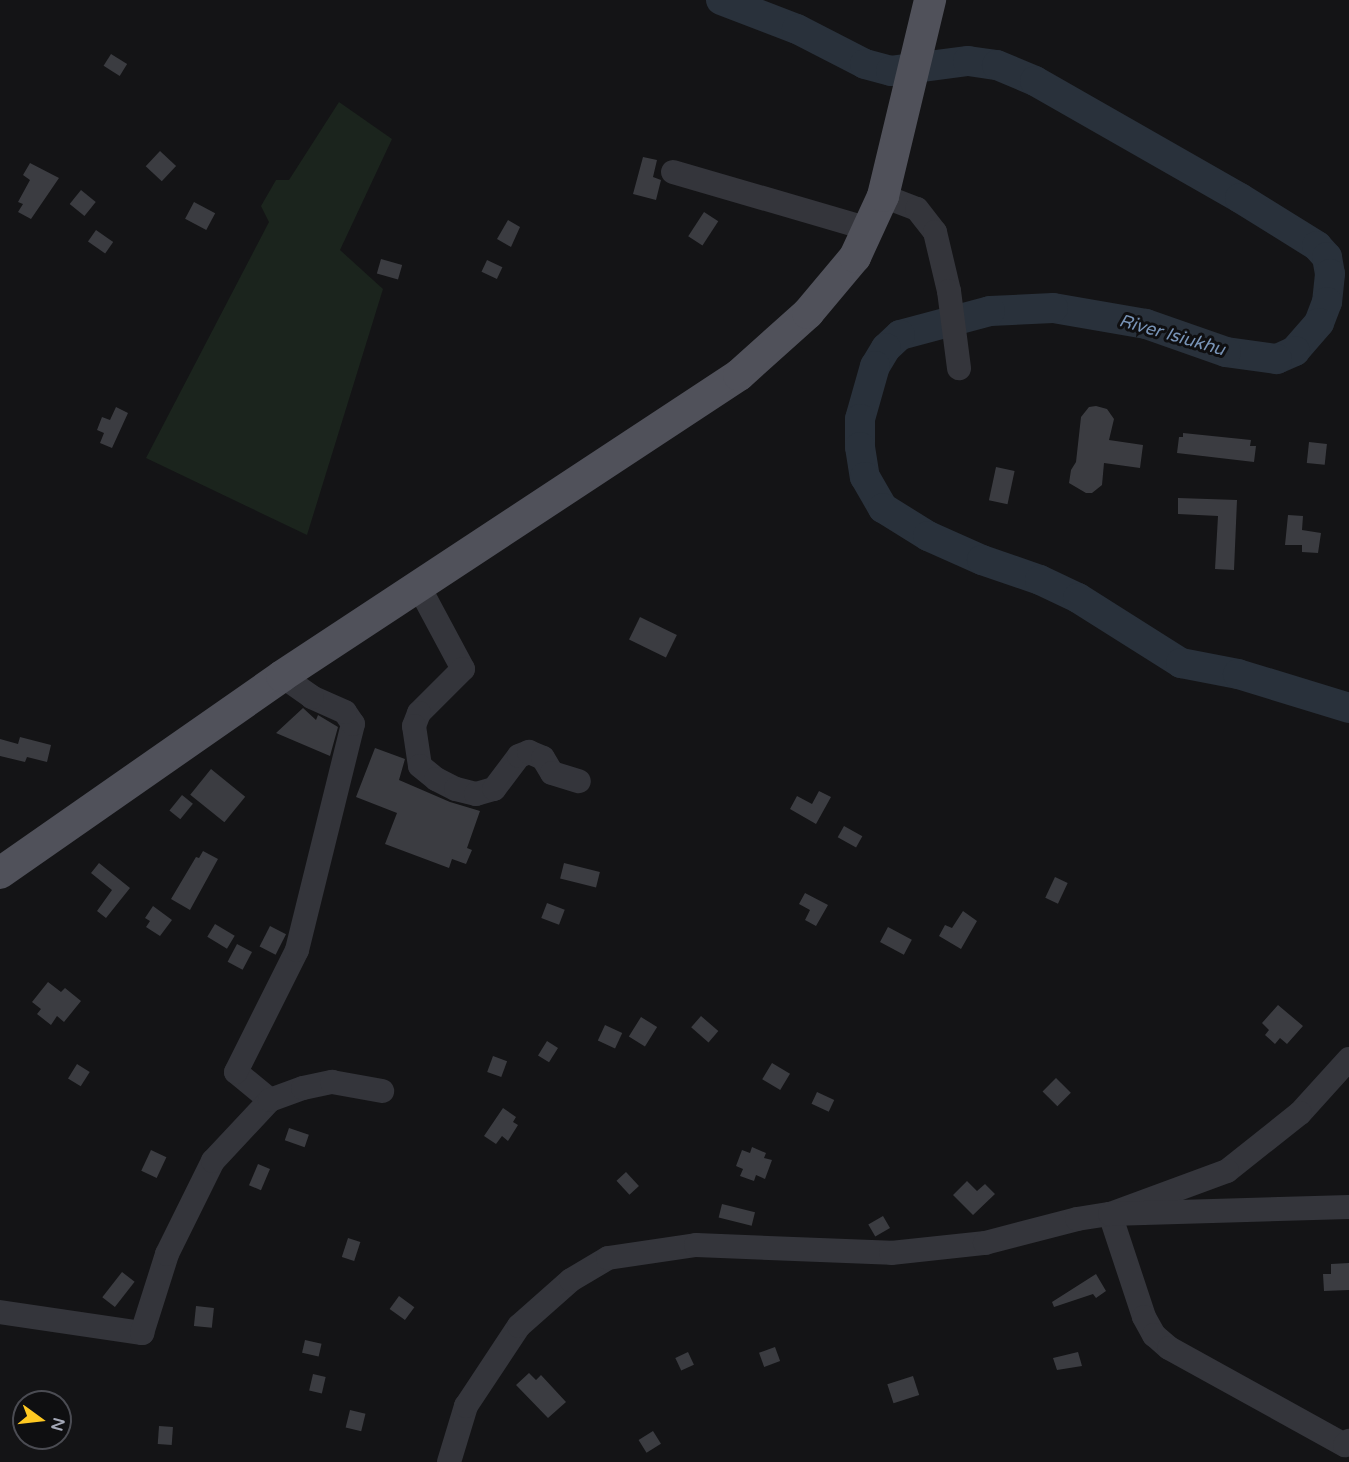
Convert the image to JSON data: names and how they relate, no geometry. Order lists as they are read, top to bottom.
{
  "water": ["River Isiukhu"],
  "north": "right"
}
